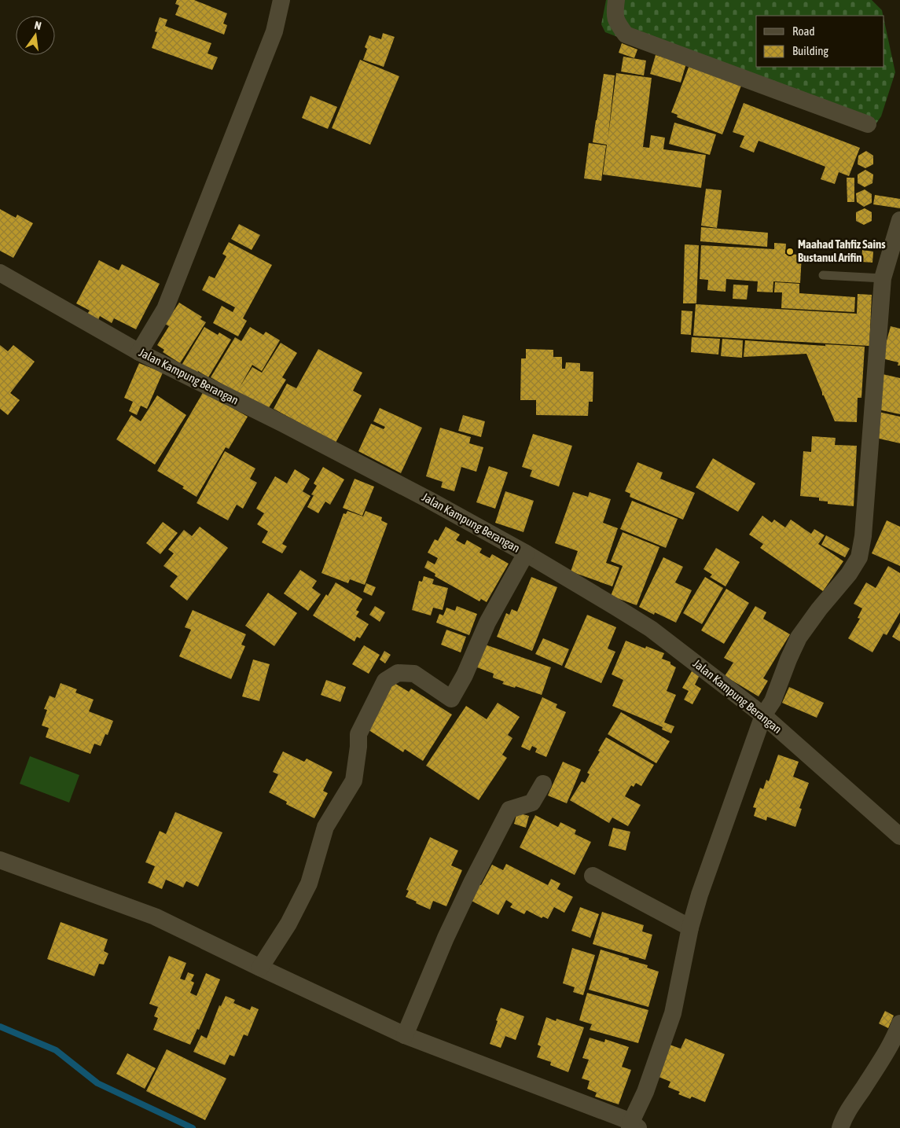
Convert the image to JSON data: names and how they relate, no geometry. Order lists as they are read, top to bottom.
{
  "streets": {
    "street": ["Jalan Kampung Berangan"]
  },
  "places": ["Maahad Tahfiz Sains Bustanul Arifin"],
  "legend": ["Road", "Building"],
  "north": "top"
}
